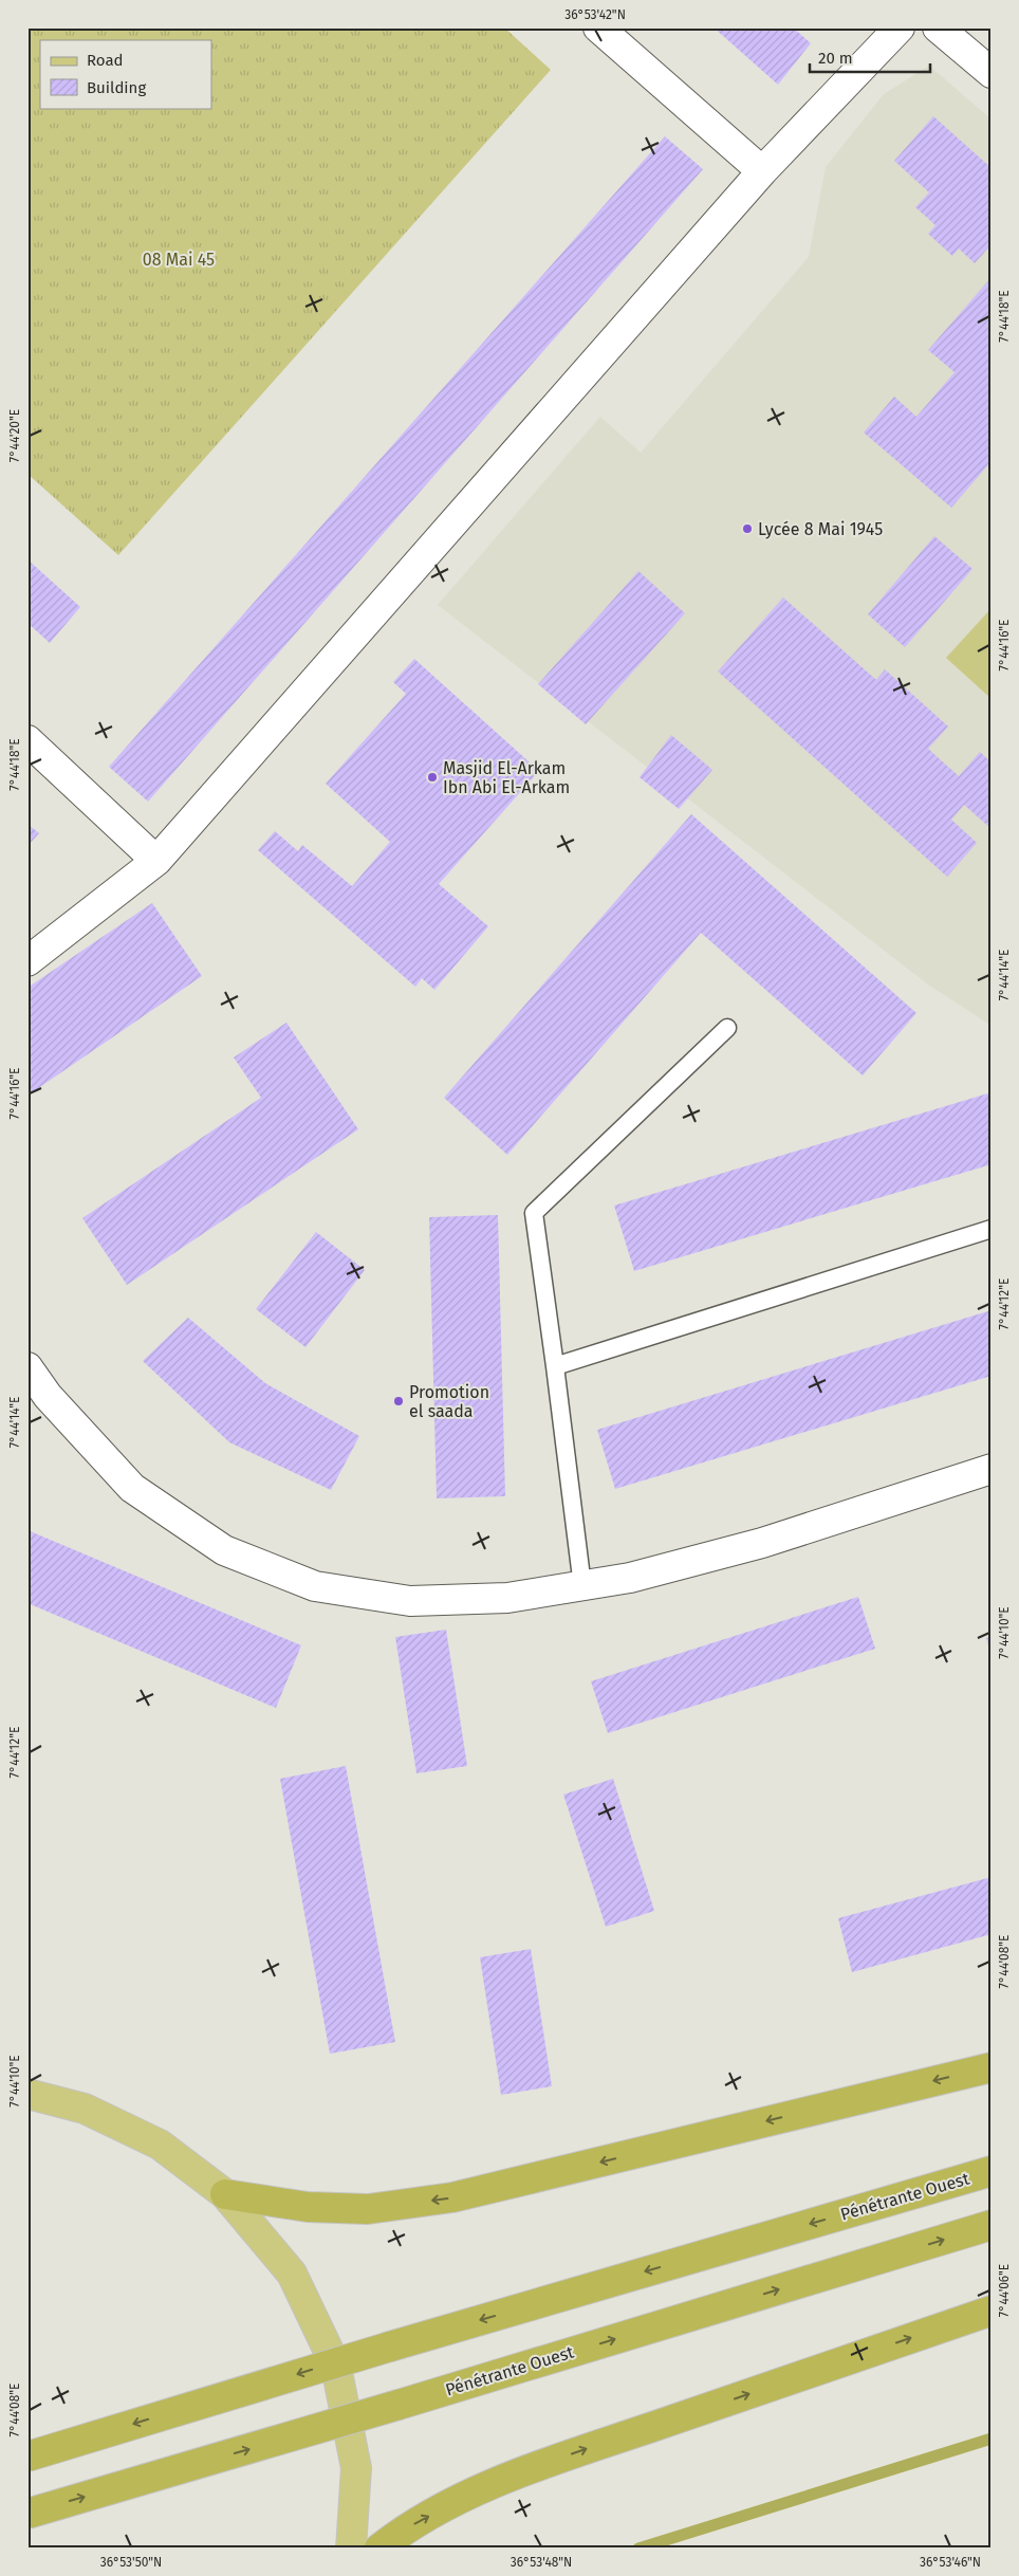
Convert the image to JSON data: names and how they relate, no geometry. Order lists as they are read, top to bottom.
{
  "streets": {
    "highway": ["Pénétrante Ouest"]
  },
  "parks": ["08 Mai 45"],
  "places": ["Lycée 8 Mai 1945", "Masjid El-Arkam Ibn Abi El-Arkam", "Promotion el saada"],
  "legend": ["Road", "Building"],
  "scale_bar": "20 m",
  "coordinates": [
    "36°53'42\"N",
    "7°44'18\"E",
    "7°44'20\"E",
    "7°44'16\"E",
    "7°44'14\"E",
    "7°44'12\"E",
    "7°44'10\"E",
    "7°44'08\"E",
    "7°44'06\"E",
    "36°53'50\"N",
    "36°53'48\"N",
    "36°53'46\"N"
  ]
}
